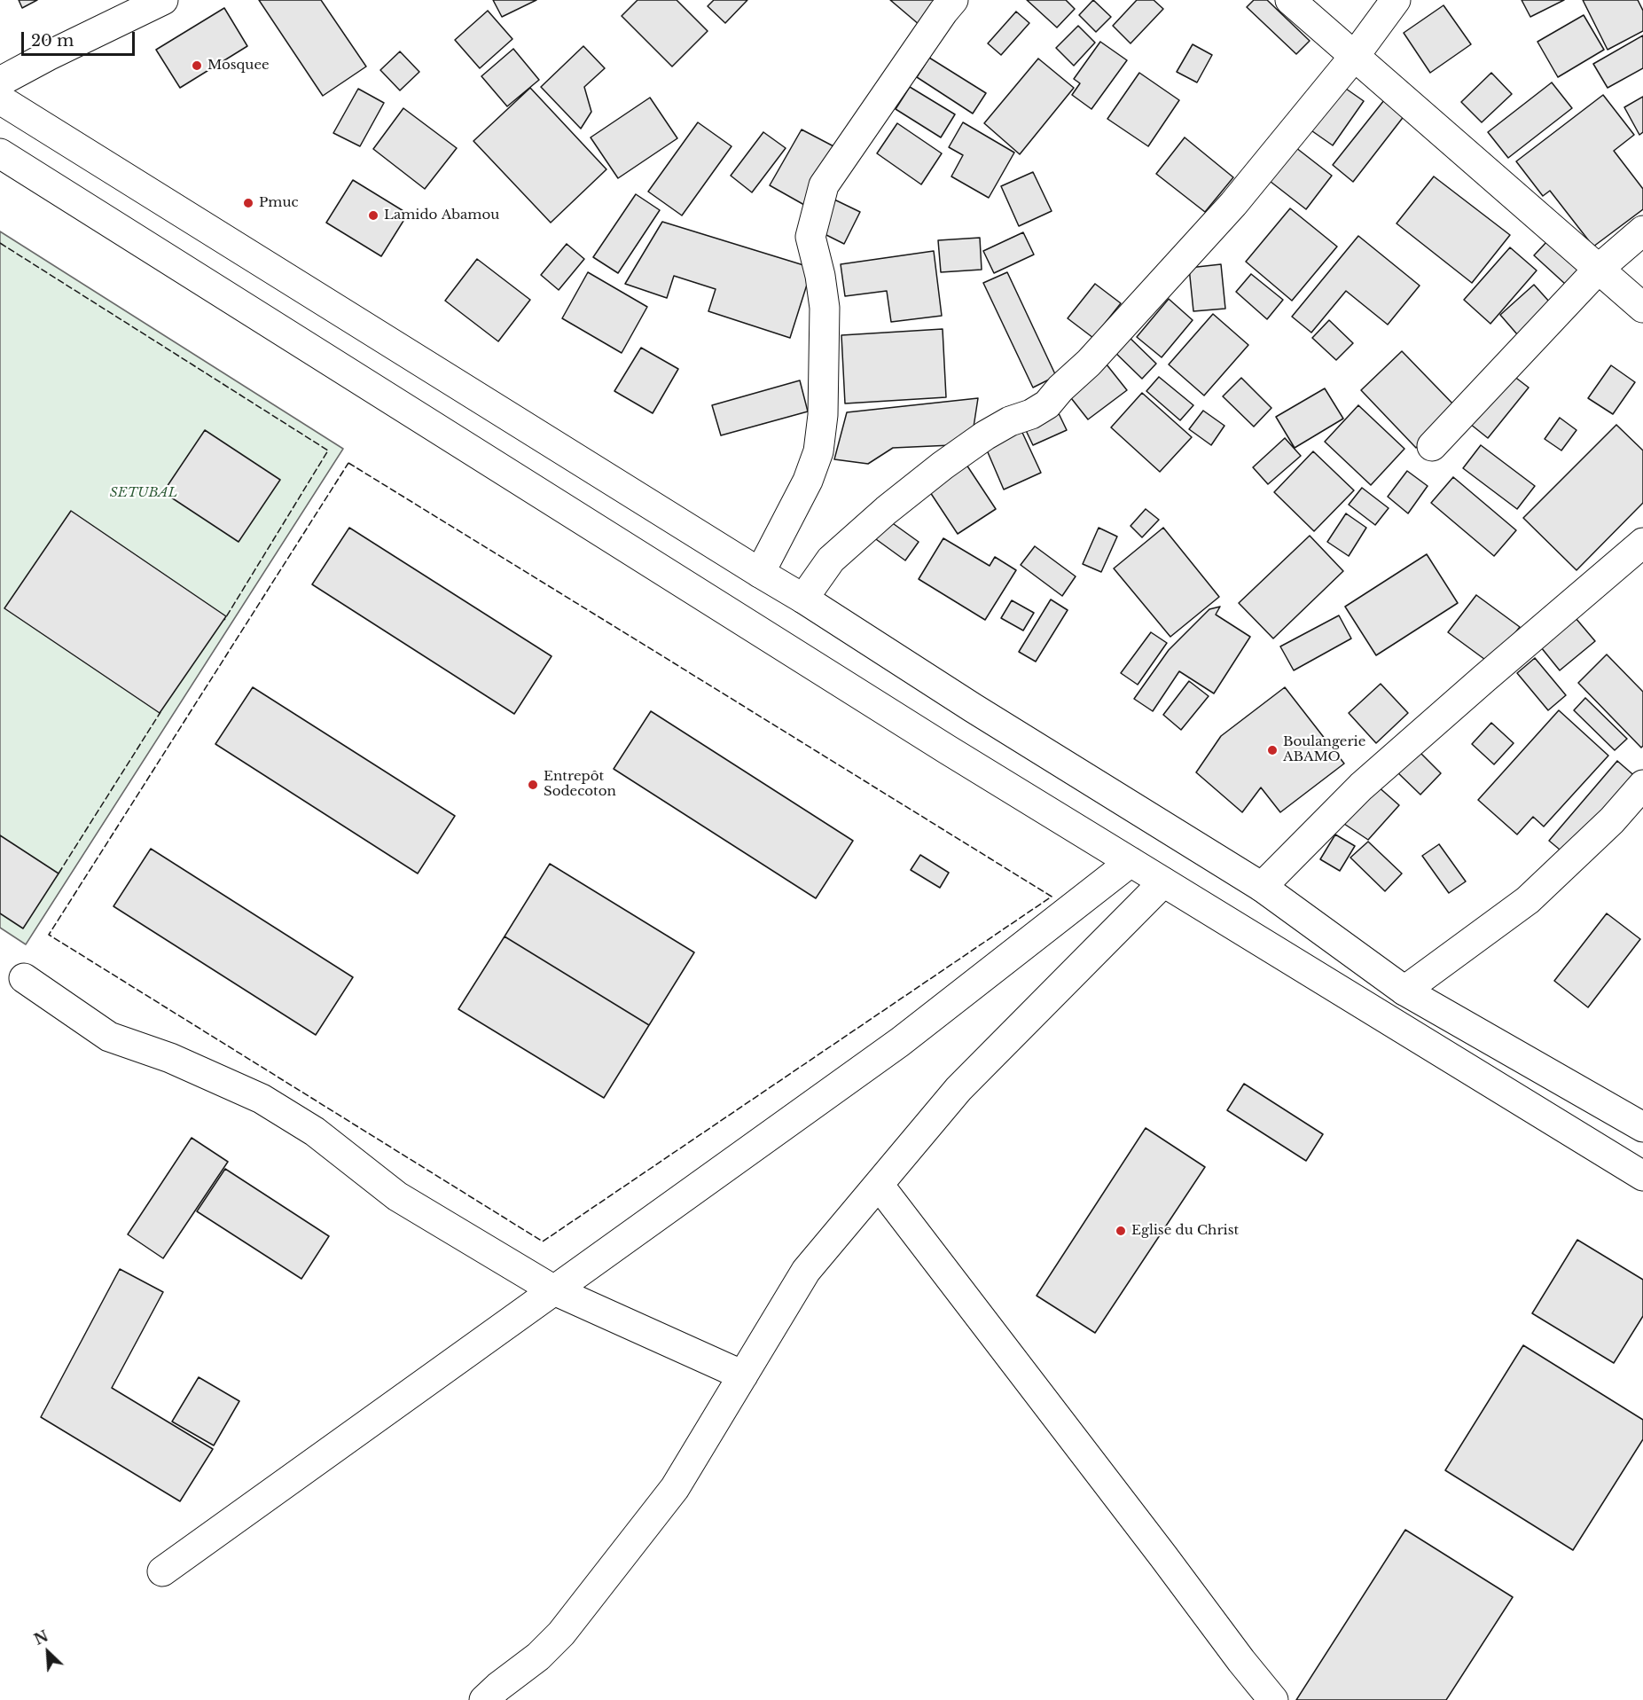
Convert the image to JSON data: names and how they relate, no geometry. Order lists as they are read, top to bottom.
{
  "parks": ["SETUBAL"],
  "places": [
    "Mosquee",
    "Pmuc",
    "Lamido Abamou",
    "Boulangerie ABAMO",
    "Entrepôt Sodecoton",
    "Eglise du Christ"
  ],
  "scale_bar": "20 m",
  "north": "top left"
}
